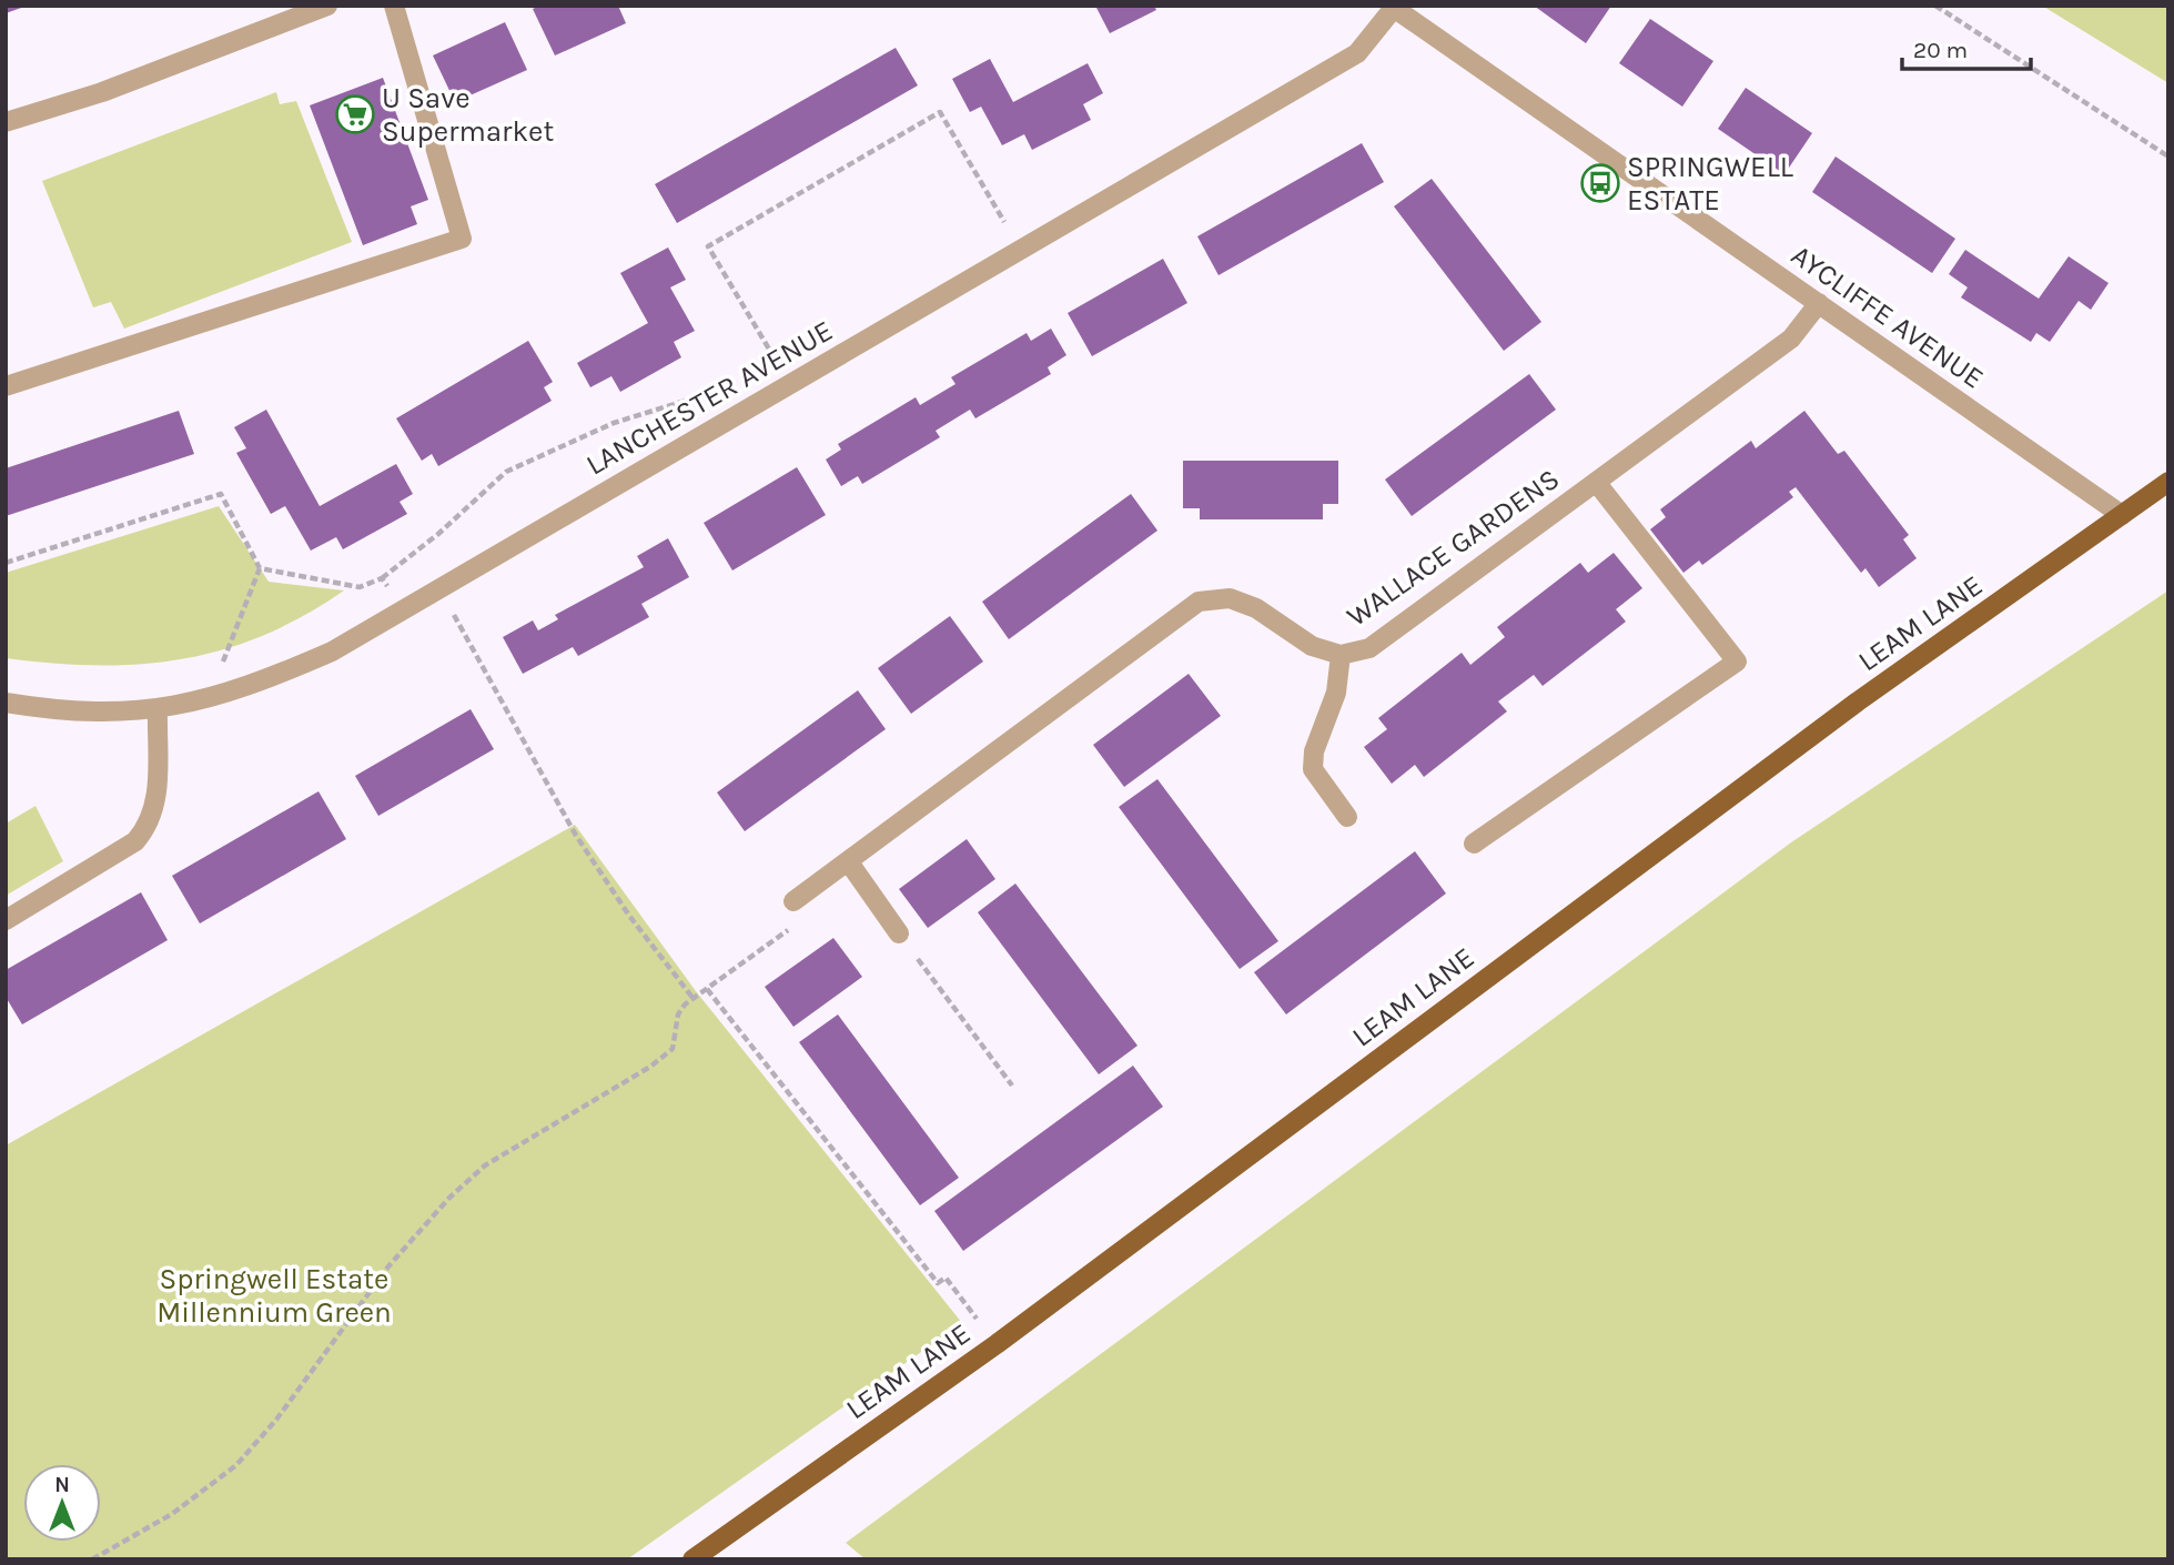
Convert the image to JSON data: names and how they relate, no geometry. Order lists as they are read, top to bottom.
{
  "streets": {
    "main road": ["LEAM LANE"],
    "street": ["AYCLIFFE AVENUE", "LANCHESTER AVENUE", "WALLACE GARDENS"]
  },
  "crossings": [
    ["AYCLIFFE AVENUE", "LANCHESTER AVENUE"],
    ["AYCLIFFE AVENUE", "WALLACE GARDENS"],
    ["AYCLIFFE AVENUE", "LEAM LANE"]
  ],
  "parks": ["Springwell Estate Millennium Green"],
  "places": {
    "supermarket": ["U Save Supermarket"],
    "bus stop": ["SPRINGWELL ESTATE"]
  },
  "scale_bar": "20 m",
  "north": "top"
}
